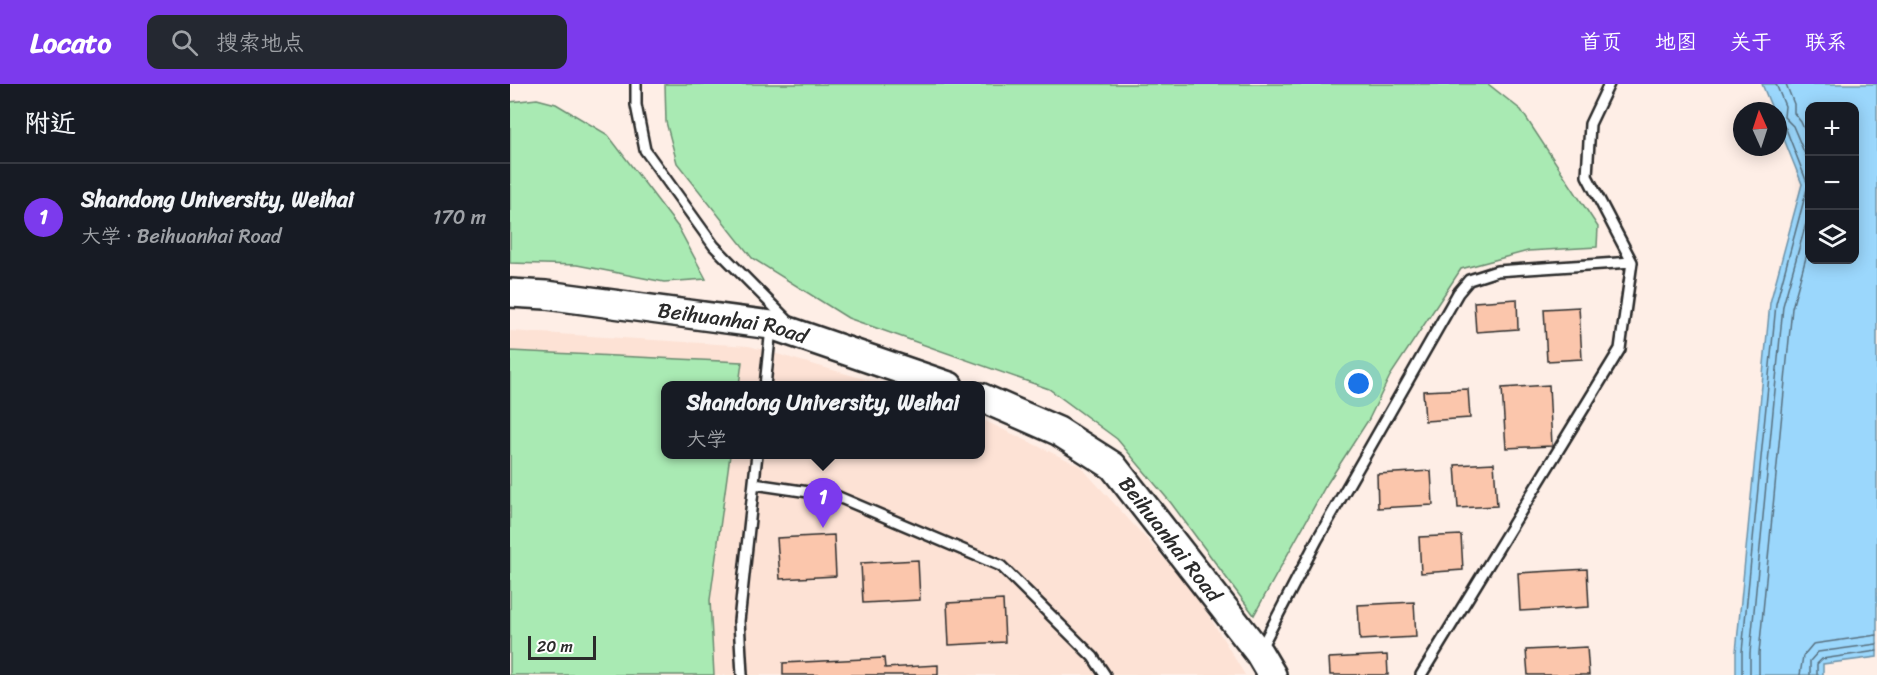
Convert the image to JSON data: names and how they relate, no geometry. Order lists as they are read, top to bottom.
{
  "streets": {
    "main road": ["Beihuanhai Road"]
  },
  "scale_bar": "20 m",
  "north": "top",
  "page": {
    "header": "Locato",
    "search": "搜索地点",
    "nav": [
      "首页",
      "地图",
      "关于",
      "联系"
    ],
    "heading": "附近",
    "map_buttons": ["+", "−"],
    "list": [
      {
        "mark": "1",
        "name": "Shandong University, Weihai",
        "note": "大学 · Beihuanhai Road",
        "value": "170 m"
      }
    ],
    "popup": ["Shandong University, Weihai", "大学"],
    "pins": "1",
    "scale": "20 m"
  }
}
